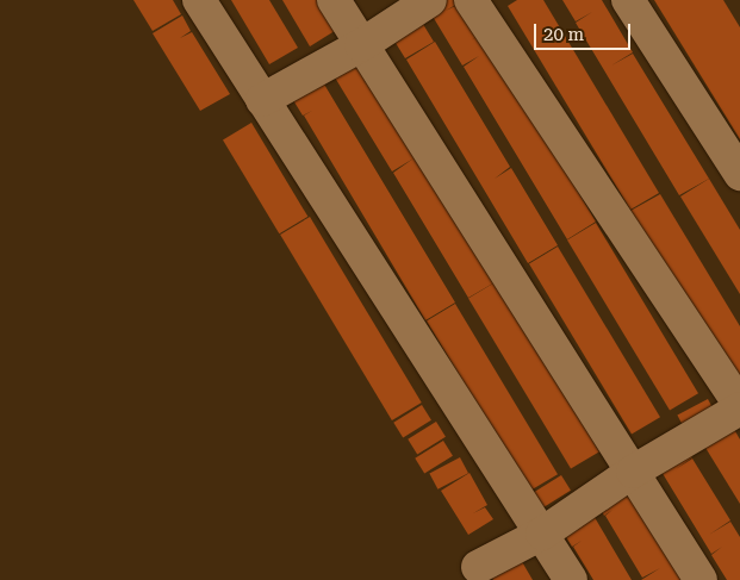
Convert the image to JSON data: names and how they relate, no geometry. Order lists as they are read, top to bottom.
{
  "scale_bar": "20 m"
}
